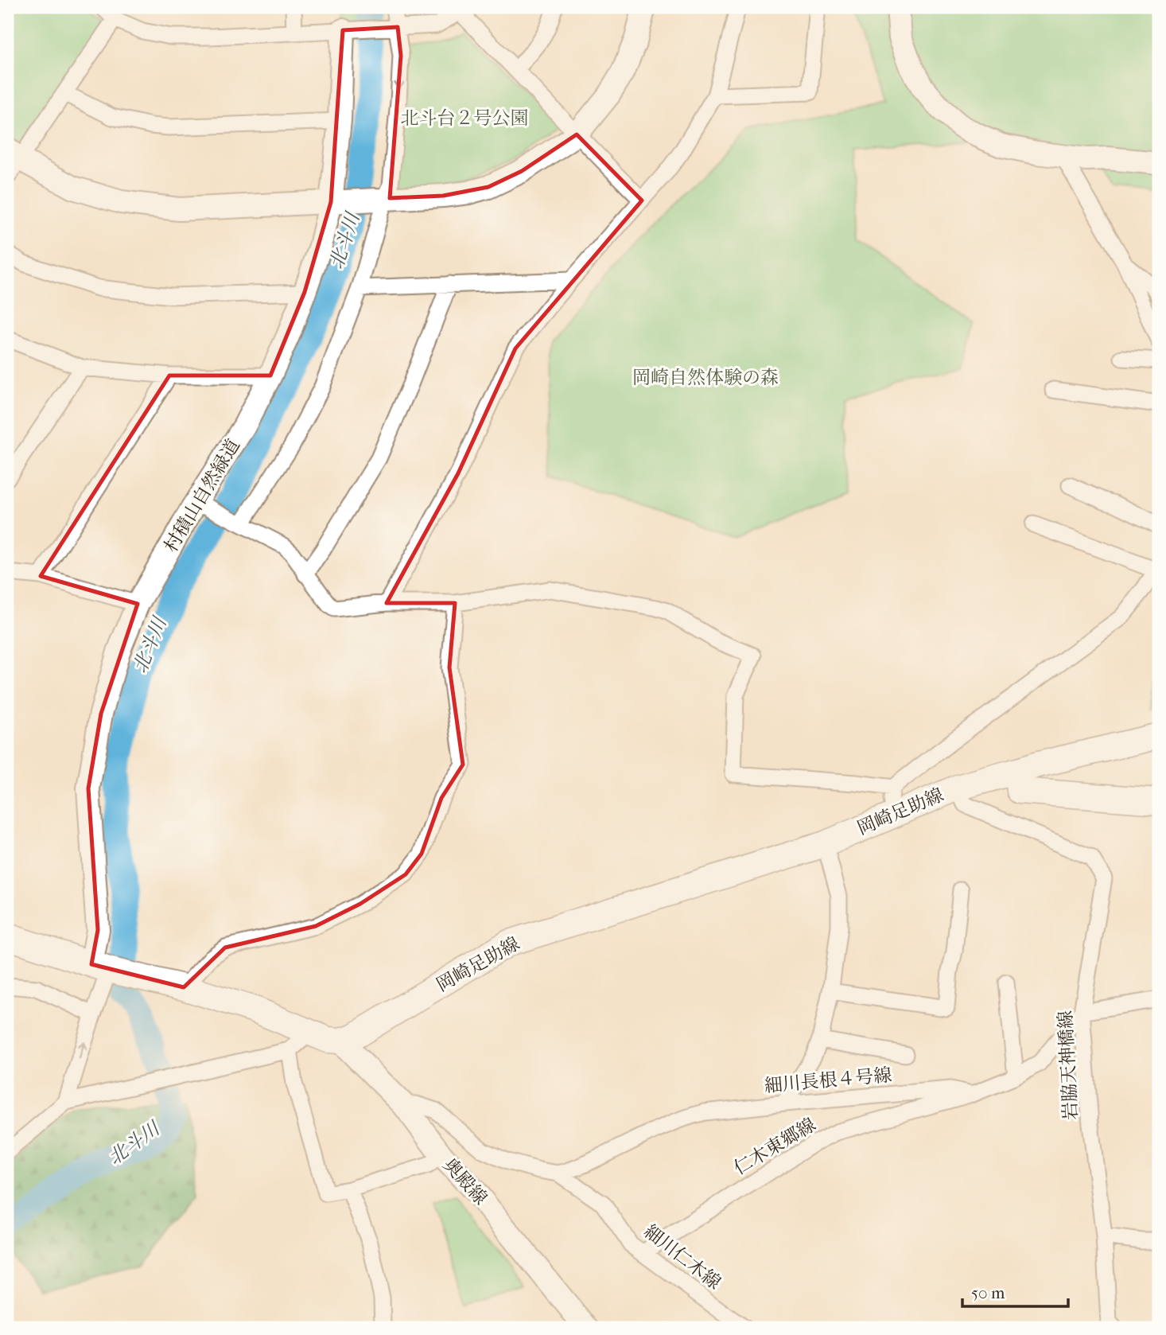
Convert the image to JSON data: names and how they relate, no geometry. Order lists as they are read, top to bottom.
{
  "streets": {
    "main road": ["岡崎足助線"],
    "street": [
      "村積山自然緑道",
      "岩脇天神橋線",
      "細川長根４号線",
      "仁木東郷線",
      "奥殿線",
      "細川仁木線"
    ]
  },
  "crossings": [
    ["岡崎足助線", "岩脇天神橋線"],
    ["岡崎足助線", "奥殿線"],
    ["細川長根４号線", "仁木東郷線"],
    ["細川長根４号線", "細川仁木線"],
    ["仁木東郷線", "細川仁木線"],
    ["奥殿線", "細川仁木線"]
  ],
  "water": ["北斗川"],
  "parks": ["北斗台２号公園", "岡崎自然体験の森"],
  "scale_bar": "50 m"
}
